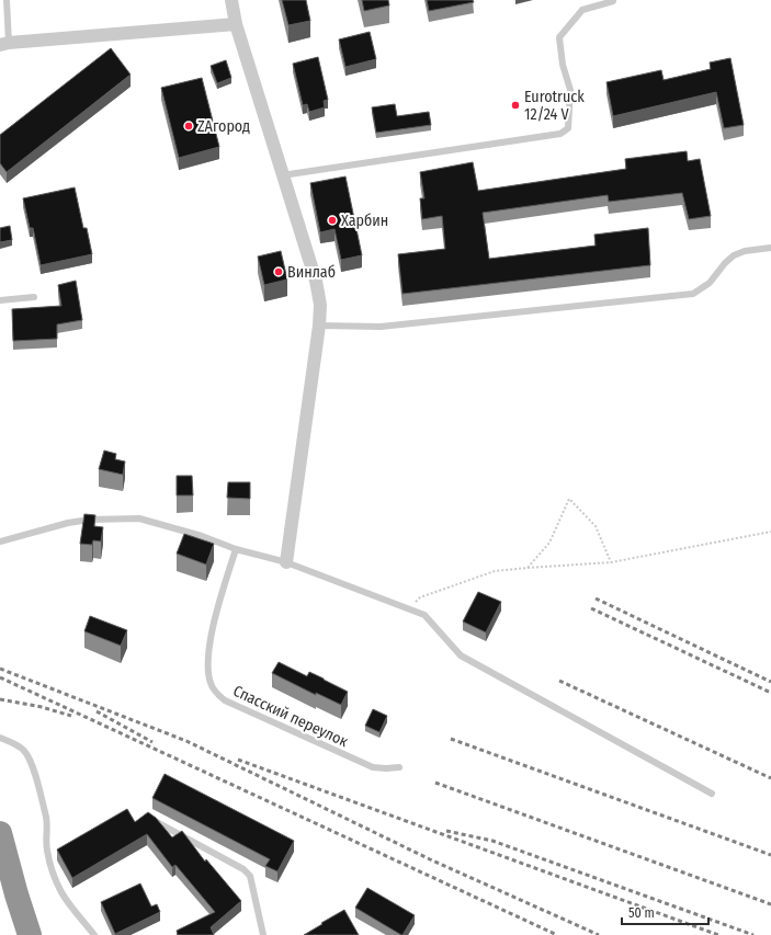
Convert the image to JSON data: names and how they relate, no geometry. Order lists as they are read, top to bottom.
{
  "streets": {
    "lane": ["Спасский переулок"]
  },
  "places": [
    "Eurotruck 12/24 V",
    "ZAгород",
    "Харбин",
    "Винлаб"
  ],
  "scale_bar": "50 m"
}
